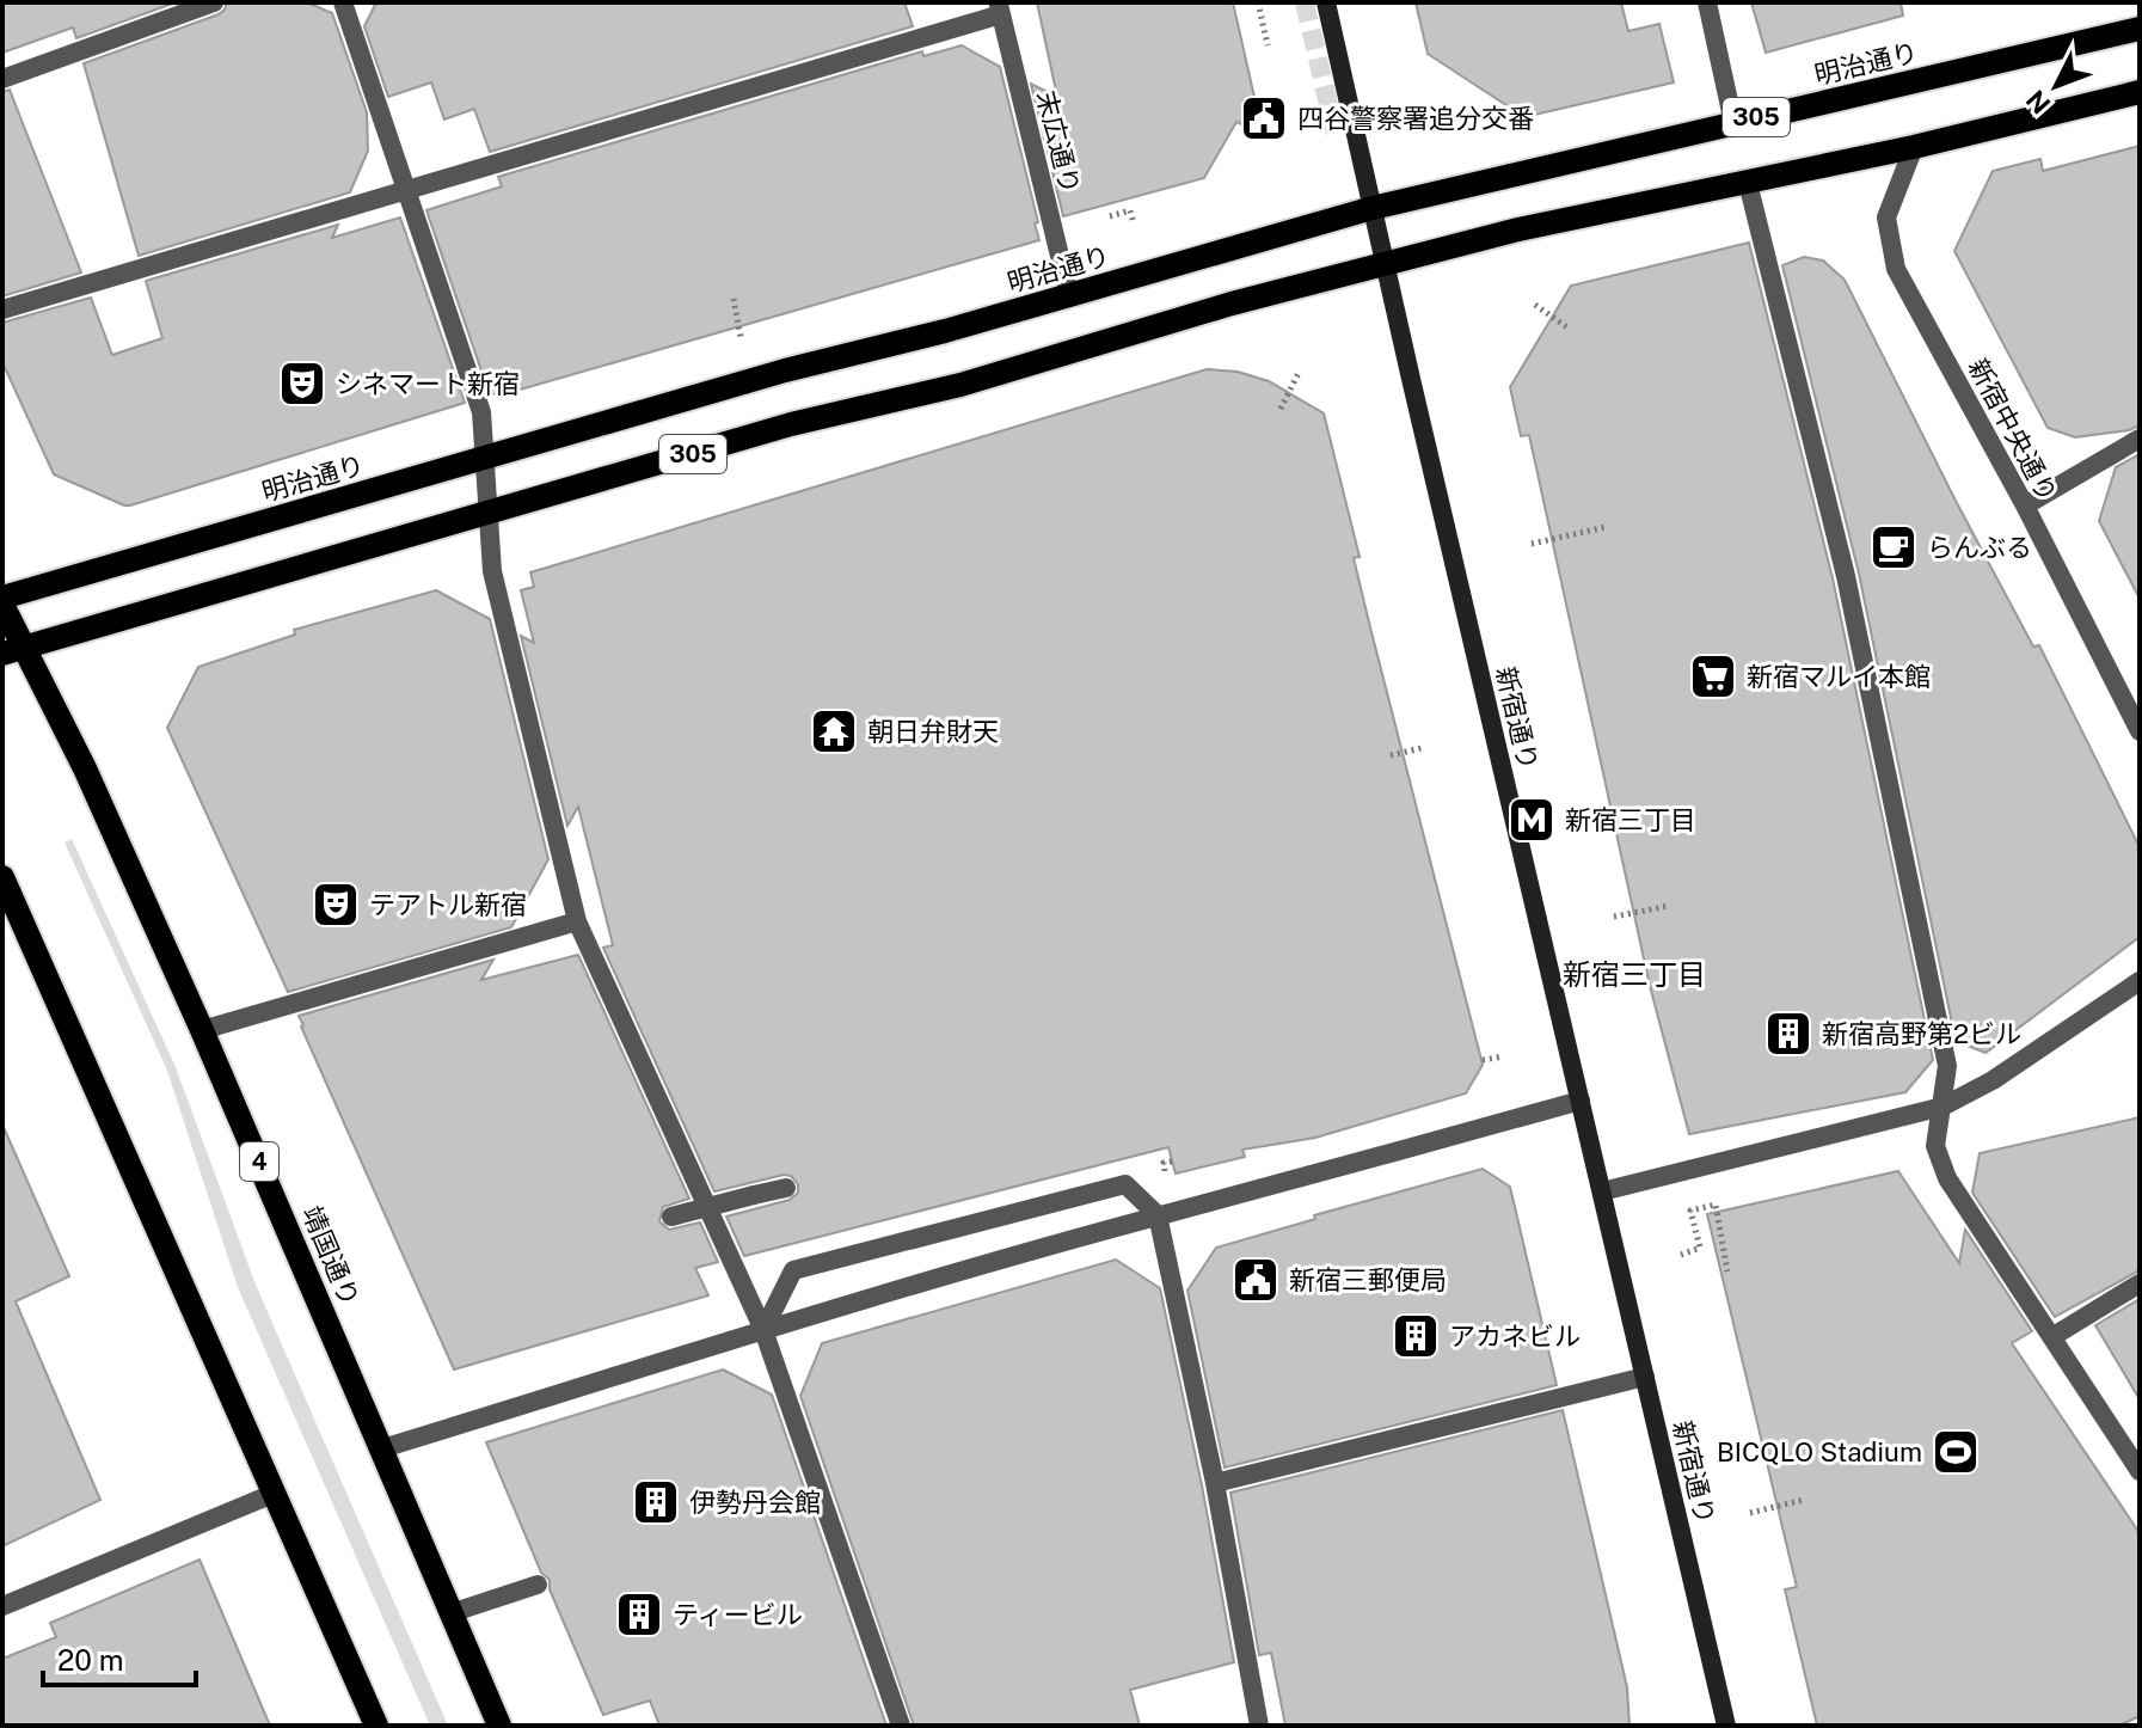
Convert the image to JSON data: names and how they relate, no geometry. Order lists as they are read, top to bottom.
{
  "streets": {
    "main road": [
      "明治通り",
      "305",
      "4",
      "靖国通り"
    ],
    "street": ["末広通り", "新宿中央通り", "新宿通り"]
  },
  "crossings": [
    ["明治通り", "末広通り"],
    ["明治通り", "新宿通り"],
    ["明治通り", "靖国通り"],
    ["305", "新宿中央通り"],
    ["305", "新宿通り"],
    ["305", "靖国通り"]
  ],
  "districts": ["新宿三丁目"],
  "places": {
    "public building": ["四谷警察署追分交番", "新宿三郵便局"],
    "theatre": ["シネマート新宿", "テアトル新宿"],
    "cafe": ["らんぶる"],
    "supermarket": ["新宿マルイ本館"],
    "temple": ["朝日弁財天"],
    "metro station": ["新宿三丁目"],
    "building": [
      "新宿高野第2ビル",
      "アカネビル",
      "伊勢丹会館",
      "ティービル"
    ],
    "sports": ["BICQLO Stadium"]
  },
  "scale_bar": "20 m",
  "north": "bottom left"
}
